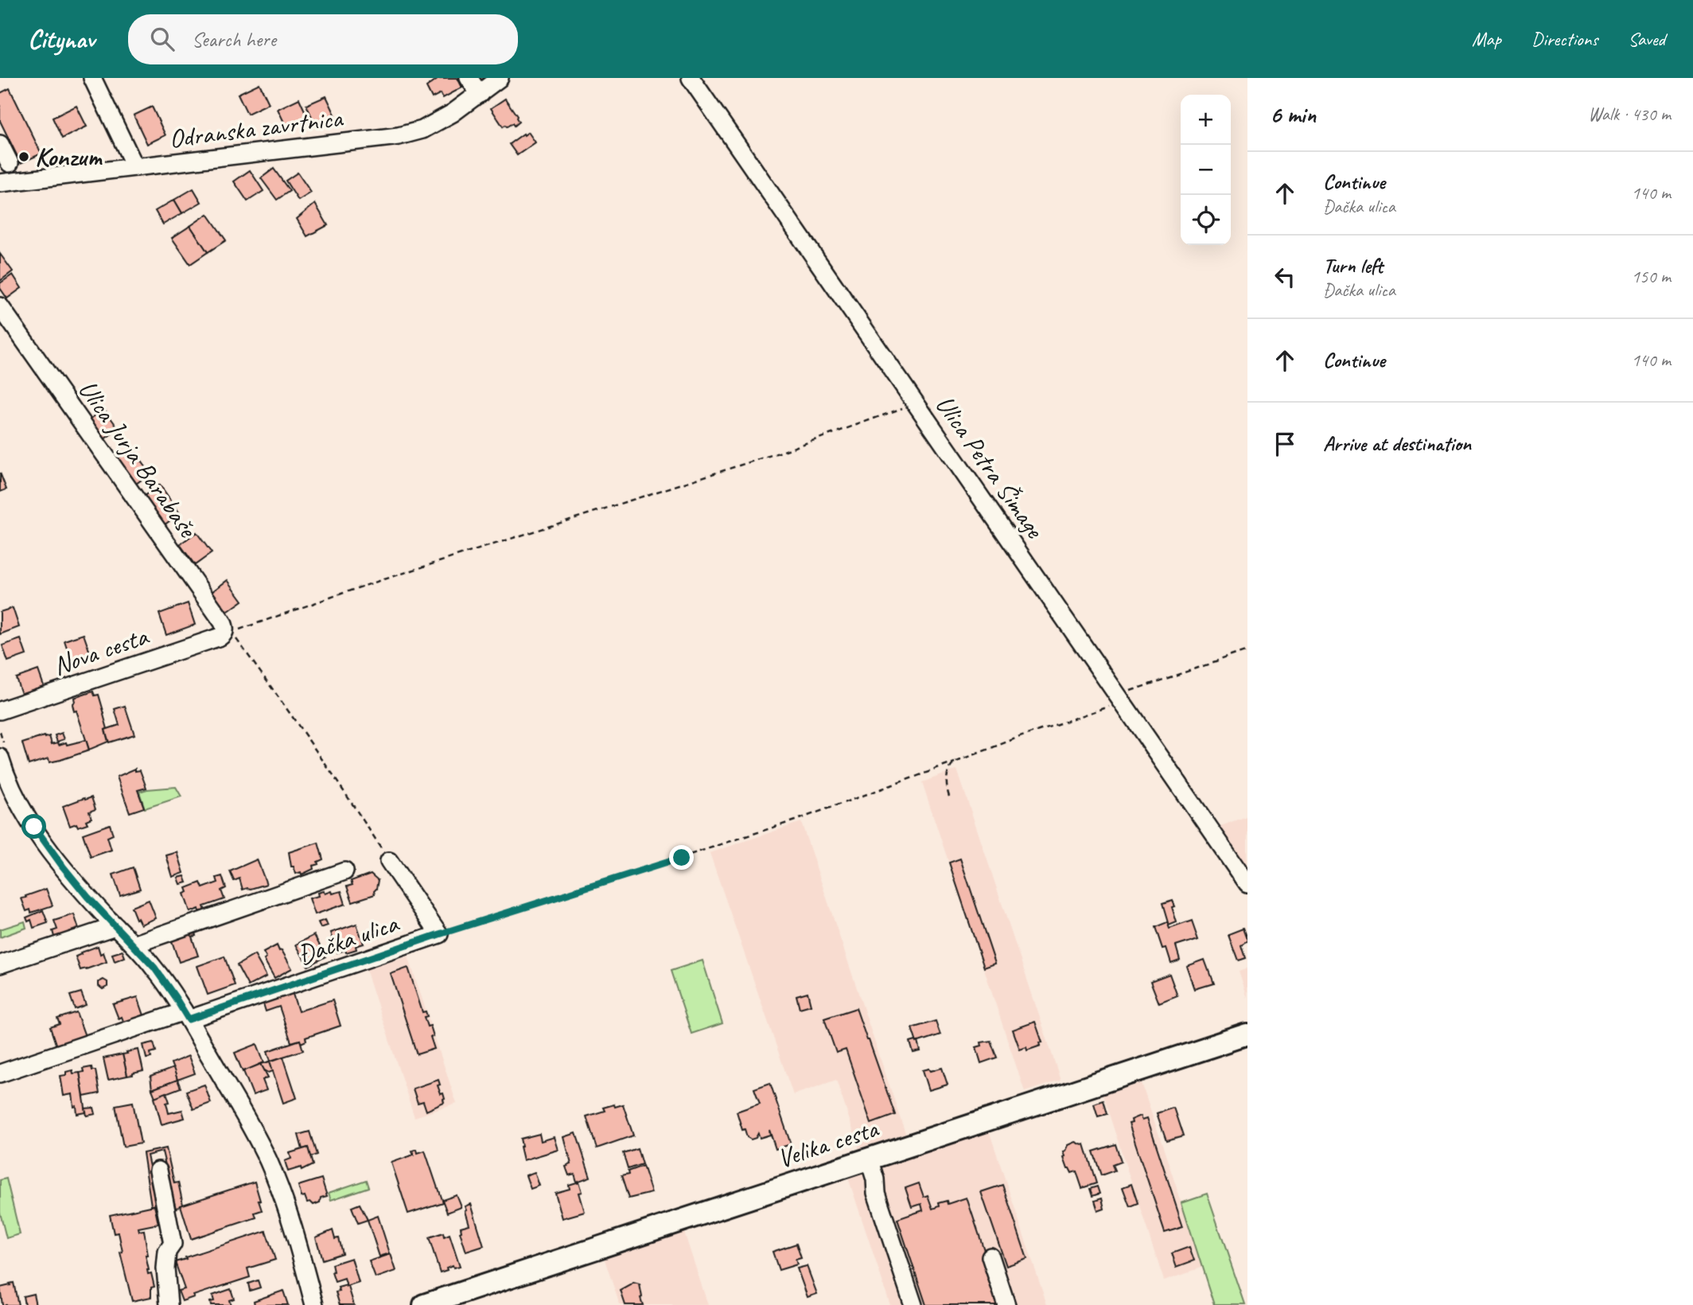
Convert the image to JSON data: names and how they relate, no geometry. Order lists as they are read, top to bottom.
{
  "streets": {
    "main road": ["Velika cesta"],
    "street": [
      "Odranska zavrtnica",
      "Ulica Jurja Barabaše",
      "Ulica Petra Šimage",
      "Nova cesta",
      "Đačka ulica"
    ]
  },
  "crossings": [
    ["Ulica Jurja Barabaše", "Nova cesta"]
  ],
  "places": ["Konzum"],
  "page": {
    "header": "Citynav",
    "search": "Search here",
    "nav": ["Map", "Directions", "Saved"],
    "heading": ["6 min", "Walk · 430 m"],
    "map_buttons": ["+", "−"],
    "list": [
      ["Continue", "Đačka ulica", "140 m"],
      ["Turn left", "Đačka ulica", "150 m"],
      ["Continue", "140 m"],
      "Arrive at destination"
    ]
  }
}
